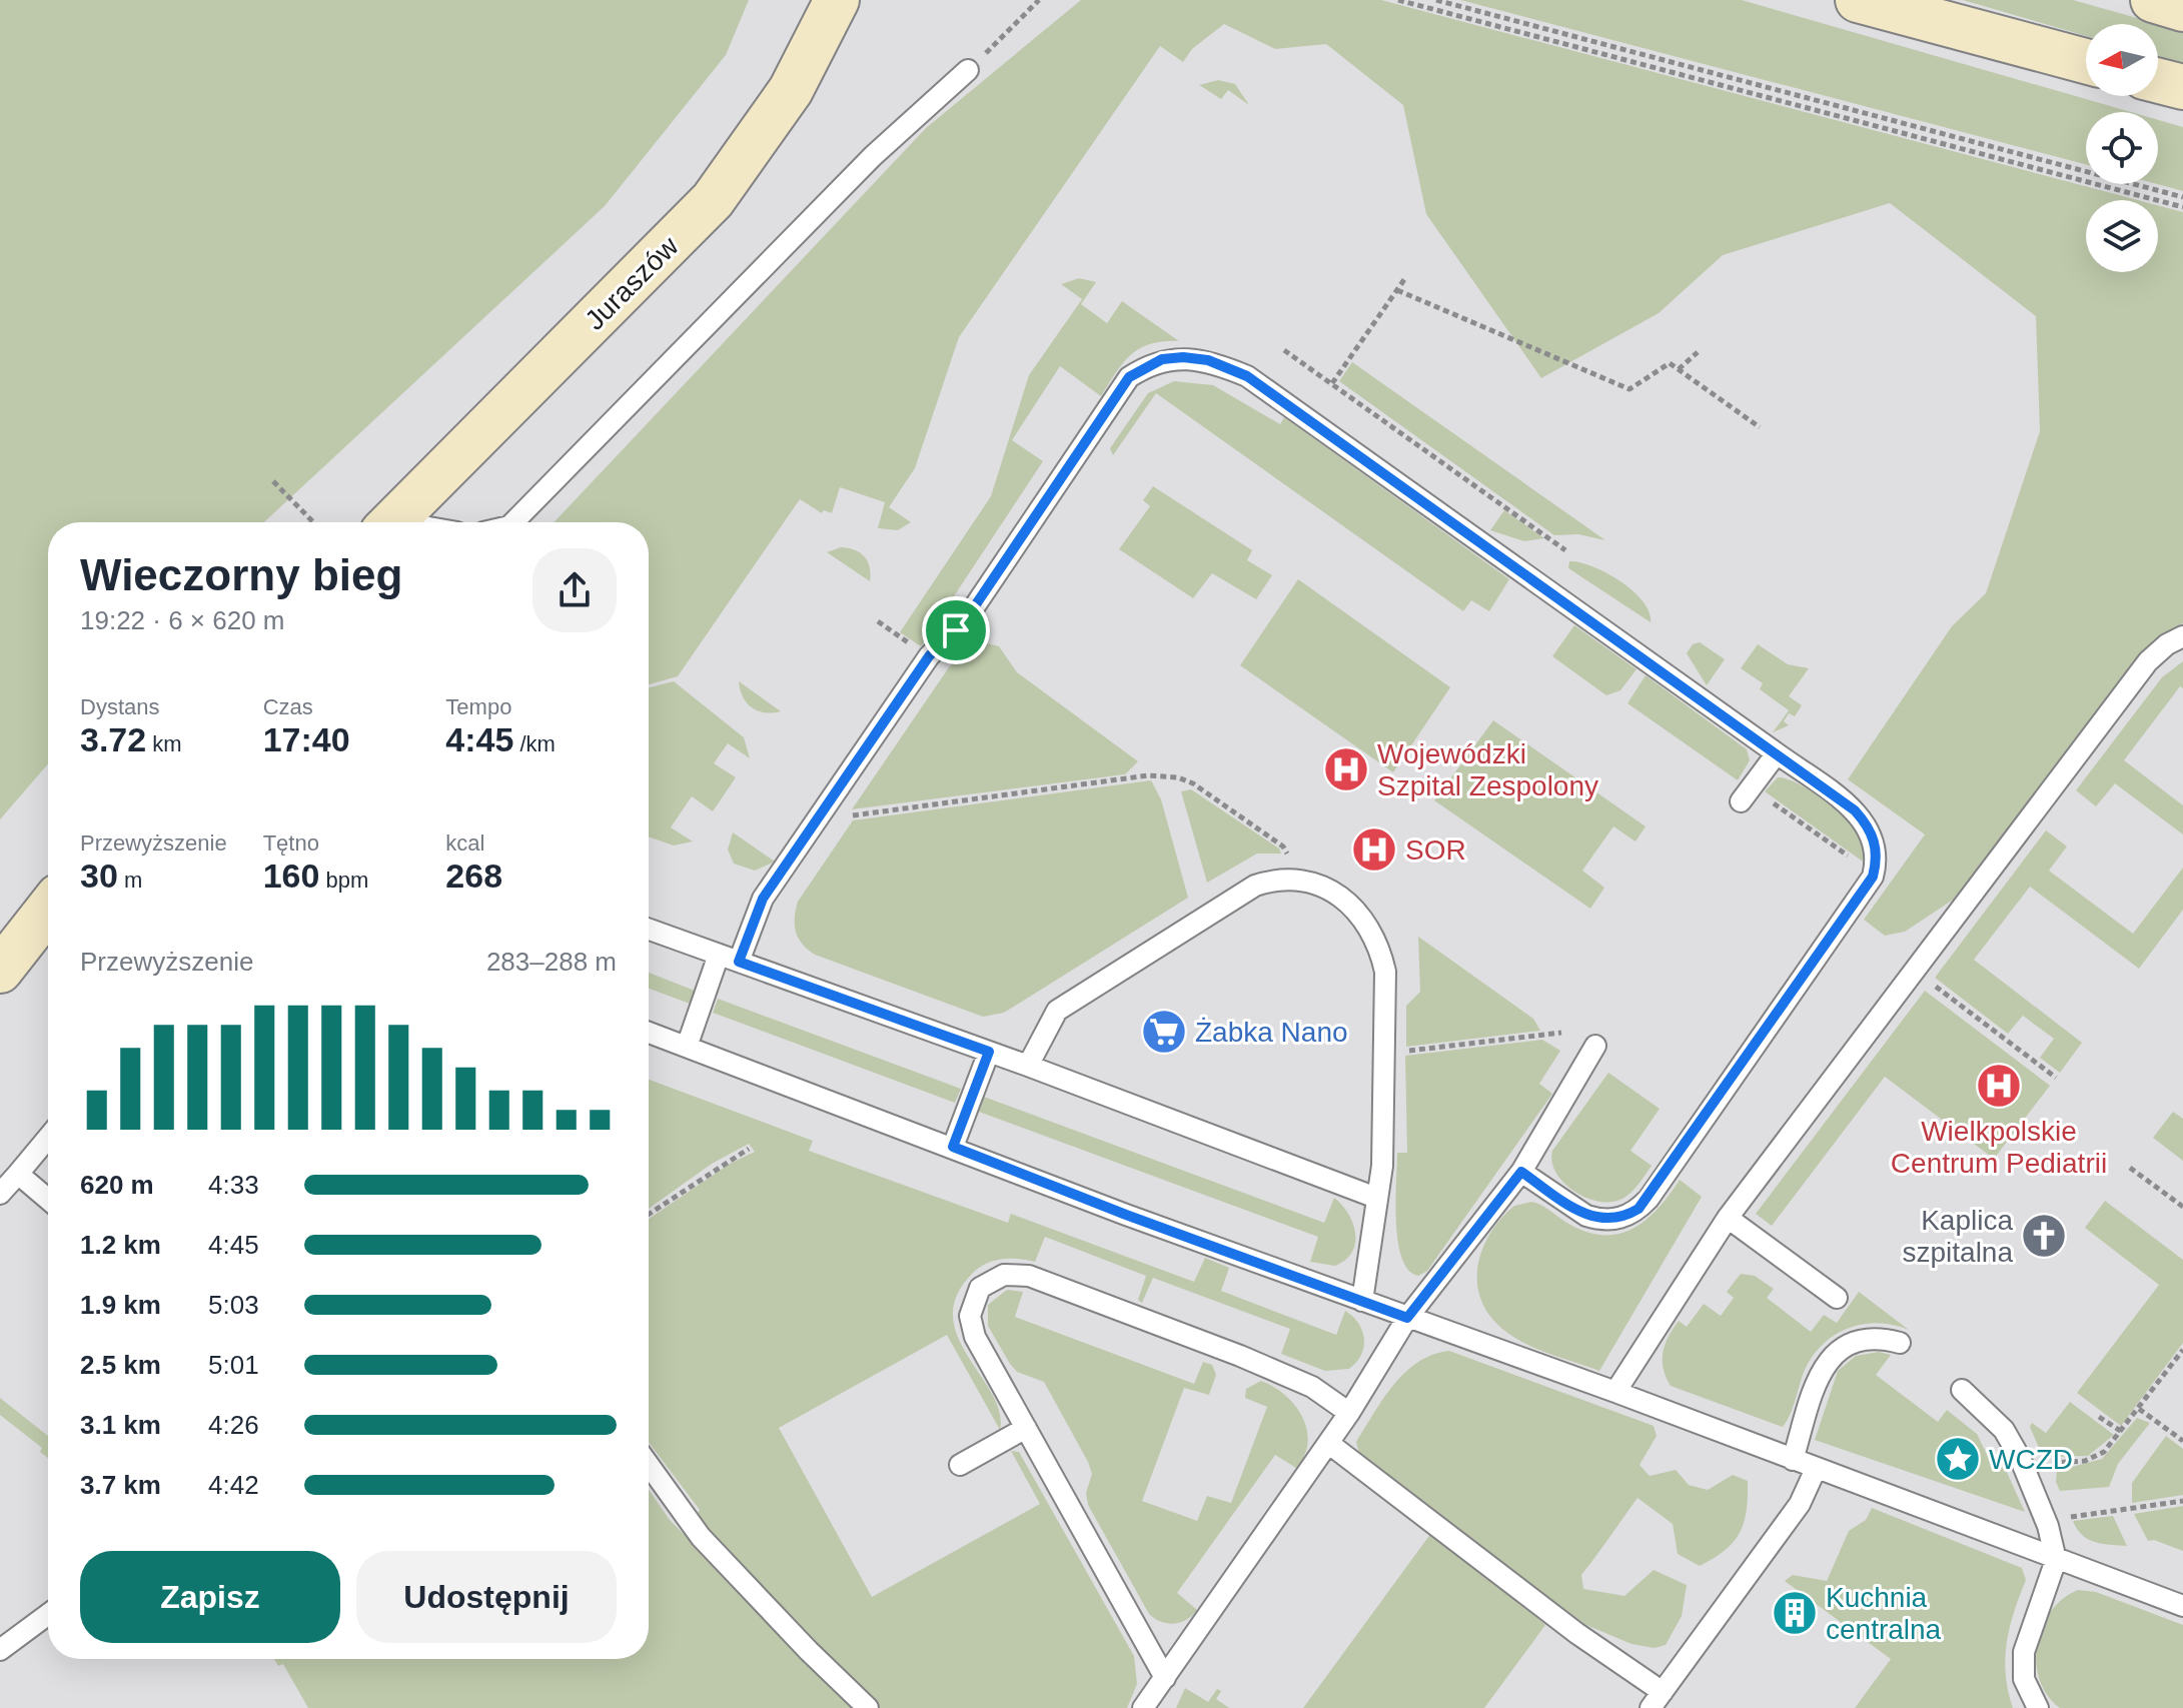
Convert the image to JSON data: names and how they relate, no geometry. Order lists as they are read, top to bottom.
{
  "streets": {
    "street": ["Juraszów"]
  },
  "places": {
    "hospital": ["Wojewódzki Szpital Zespolony", "SOR", "Wielkpolskie Centrum Pediatrii"],
    "supermarket": ["Żabka Nano"],
    "church": ["Kaplica szpitalna"],
    "place": ["WCZD"],
    "building": ["Kuchnia centralna"]
  },
  "north": "left",
  "page": {
    "heading": ["Wieczorny bieg", "19:22 · 6 × 620 m"],
    "stats": [
      ["Dystans", "3.72 km"],
      ["Czas", "17:40"],
      ["Tempo", "4:45 /km"],
      ["Przewyższenie", "30 m"],
      ["Tętno", "160 bpm"],
      ["kcal", "268"]
    ],
    "chart": ["Przewyższenie", "283–288 m"],
    "list": [
      {
        "name": "620 m",
        "note": "4:33"
      },
      {
        "name": "1.2 km",
        "note": "4:45"
      },
      {
        "name": "1.9 km",
        "note": "5:03"
      },
      {
        "name": "2.5 km",
        "note": "5:01"
      },
      {
        "name": "3.1 km",
        "note": "4:26"
      },
      {
        "name": "3.7 km",
        "note": "4:42"
      }
    ],
    "buttons": ["Zapisz", "Udostępnij"]
  }
}
